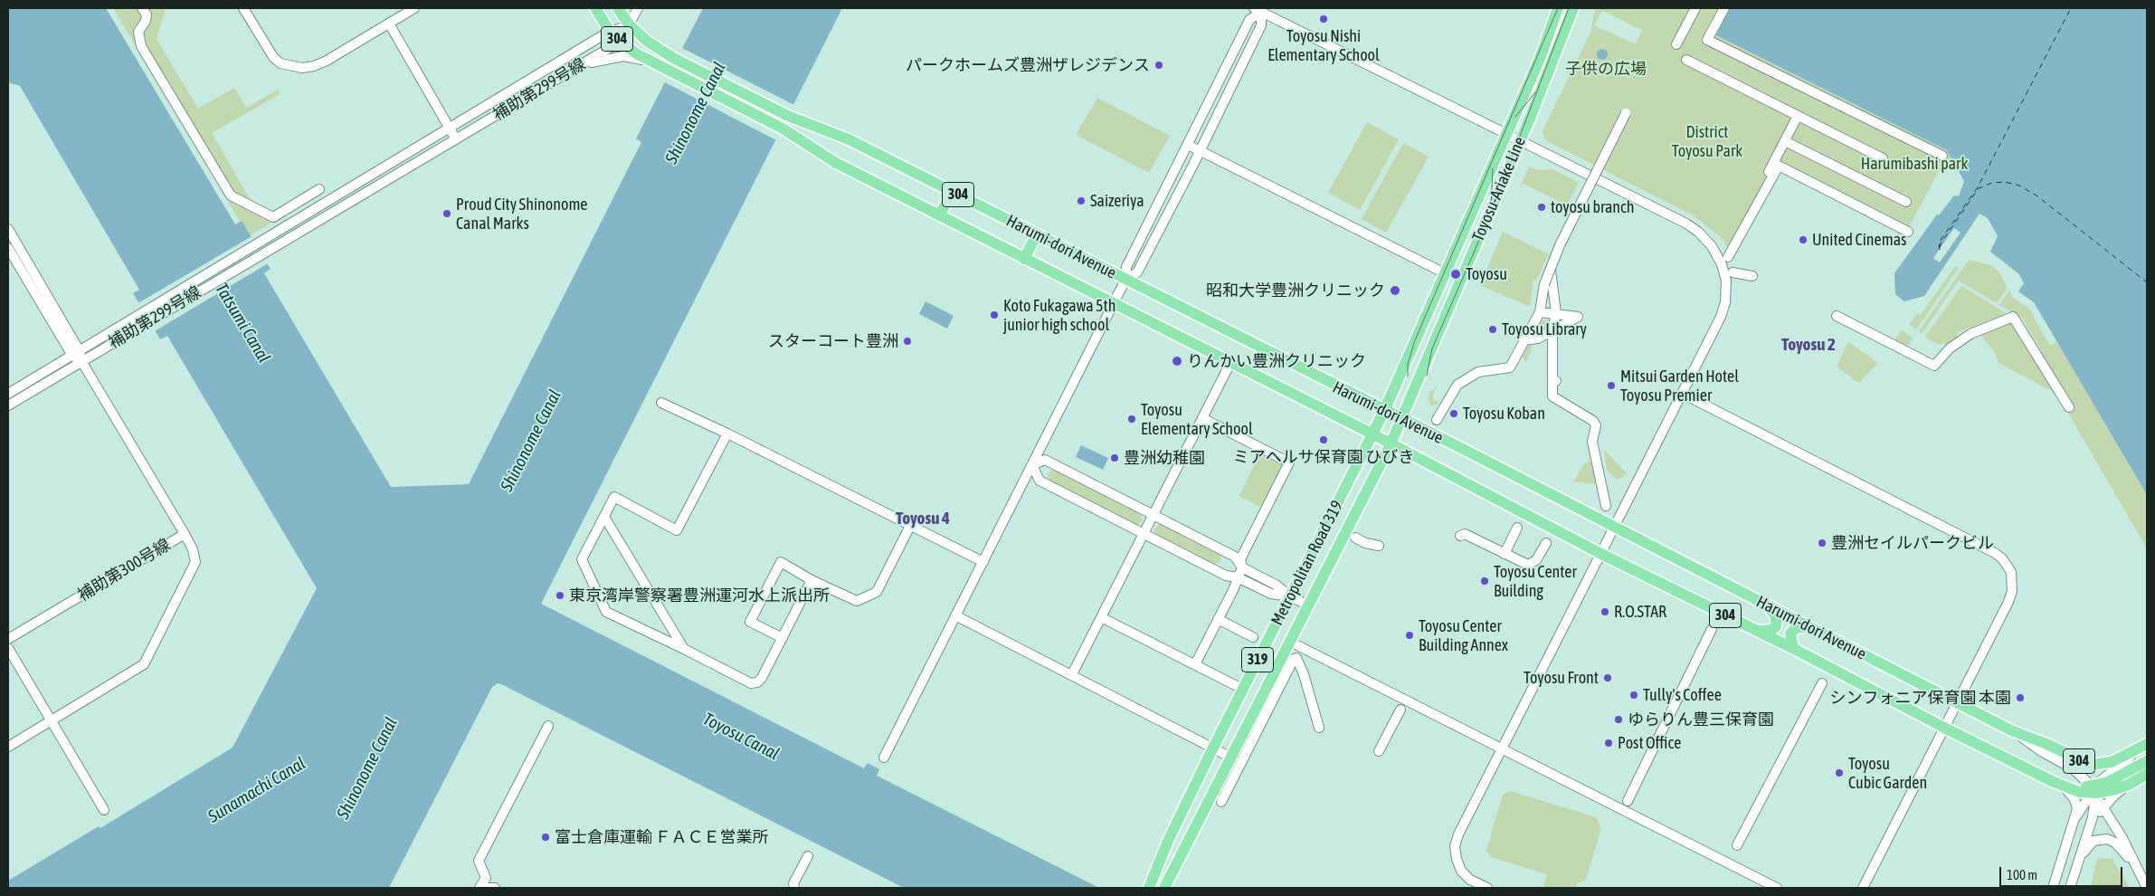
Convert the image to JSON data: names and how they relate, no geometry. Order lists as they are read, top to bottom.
{
  "streets": {
    "main road": [
      "304",
      "Toyosu-Ariake Line",
      "Harumi-dori Avenue",
      "Metropolitan Road 319",
      "319"
    ],
    "street": ["補助第299号線", "補助第300号線"]
  },
  "crossings": [
    ["304", "Harumi-dori Avenue"],
    ["補助第299号線", "Harumi-dori Avenue"],
    ["補助第299号線", "補助第300号線"],
    ["Toyosu-Ariake Line", "Harumi-dori Avenue"],
    ["Toyosu-Ariake Line", "319"],
    ["Harumi-dori Avenue", "Metropolitan Road 319"],
    ["Harumi-dori Avenue", "319"],
    ["Metropolitan Road 319", "319"]
  ],
  "districts": ["Toyosu 2", "Toyosu 4"],
  "water": [
    "Shinonome Canal",
    "Tatsumi Canal",
    "Toyosu Canal",
    "Sunamachi Canal"
  ],
  "parks": ["子供の広場", "District Toyosu Park", "Harumibashi park"],
  "places": [
    "Toyosu Nishi Elementary School",
    "パークホームズ豊洲ザレジデンス",
    "Saizeriya",
    "toyosu branch",
    "Proud City Shinonome Canal Marks",
    "United Cinemas",
    "Toyosu",
    "昭和大学豊洲クリニック",
    "Koto Fukagawa 5th junior high school",
    "Toyosu Library",
    "スターコート豊洲",
    "りんかい豊洲クリニック",
    "Mitsui Garden Hotel Toyosu Premier",
    "Toyosu Koban",
    "Toyosu Elementary School",
    "ミアヘルサ保育園 ひびき",
    "豊洲幼稚園",
    "豊洲セイルパークビル",
    "Toyosu Center Building",
    "東京湾岸警察署豊洲運河水上派出所",
    "R.O.STAR",
    "Toyosu Center Building Annex",
    "Toyosu Front",
    "Tully's Coffee",
    "シンフォニア保育園 本園",
    "ゆらりん豊三保育園",
    "Post Office",
    "Toyosu Cubic Garden",
    "富士倉庫運輸 ＦＡＣＥ営業所"
  ],
  "scale_bar": "100 m"
}
